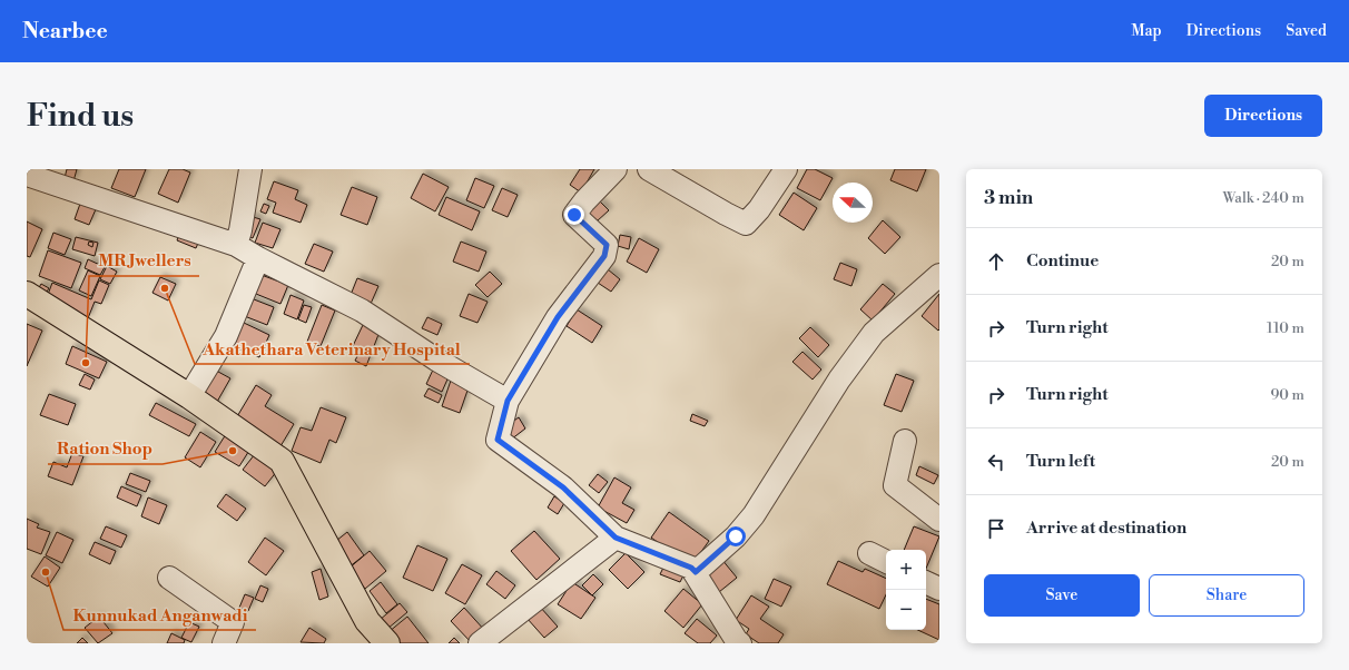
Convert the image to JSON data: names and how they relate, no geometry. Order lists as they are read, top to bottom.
{
  "places": [
    "Akathethara Veterinary Hospital",
    "MR Jwellers",
    "Ration Shop",
    "Kunnukad Anganwadi"
  ],
  "north": "left",
  "page": {
    "header": "Nearbee",
    "nav": ["Map", "Directions", "Saved"],
    "buttons": [
      "Directions",
      ["Save", "Share"]
    ],
    "title": "Find us",
    "heading": ["3 min", "Walk · 240 m"],
    "list": [
      ["Continue", "20 m"],
      ["Turn right", "110 m"],
      ["Turn right", "90 m"],
      ["Turn left", "20 m"],
      "Arrive at destination"
    ],
    "map_buttons": ["+", "−"]
  }
}
